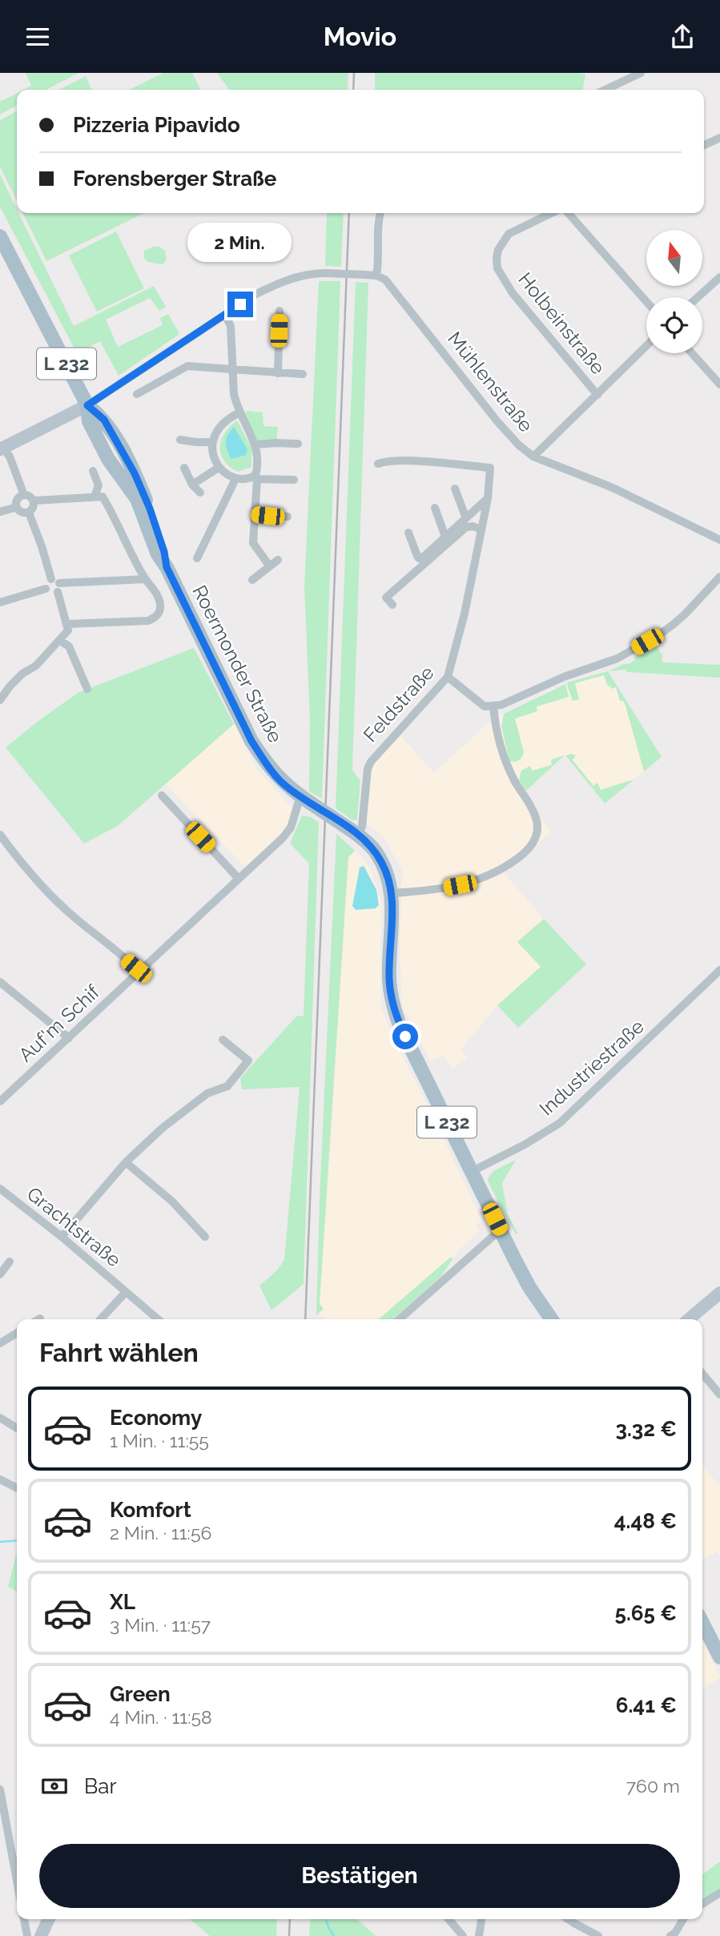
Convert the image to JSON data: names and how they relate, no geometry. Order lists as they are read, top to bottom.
{
  "streets": {
    "main road": ["L 232", "Roermonder Straße"],
    "street": [
      "Holbeinstraße",
      "Mühlenstraße",
      "Feldstraße",
      "Auf'm Schif",
      "Industriestraße",
      "Grachtstraße"
    ]
  },
  "crossings": [
    ["Roermonder Straße", "Feldstraße"],
    ["Roermonder Straße", "Auf'm Schif"],
    ["Roermonder Straße", "Industriestraße"]
  ],
  "north": "top",
  "page": {
    "header": "Movio",
    "banner": ["Pizzeria Pipavido", "Forensberger Straße"],
    "bubble": "2 Min.",
    "heading": "Fahrt wählen",
    "list": [
      {
        "name": "Economy",
        "note": "1 Min. · 11:55",
        "value": "3.32 €"
      },
      {
        "name": "Komfort",
        "note": "2 Min. · 11:56",
        "value": "4.48 €"
      },
      {
        "name": "XL",
        "note": "3 Min. · 11:57",
        "value": "5.65 €"
      },
      {
        "name": "Green",
        "note": "4 Min. · 11:58",
        "value": "6.41 €"
      }
    ],
    "pay": ["Bar", "760 m"],
    "buttons": "Bestätigen"
  }
}
